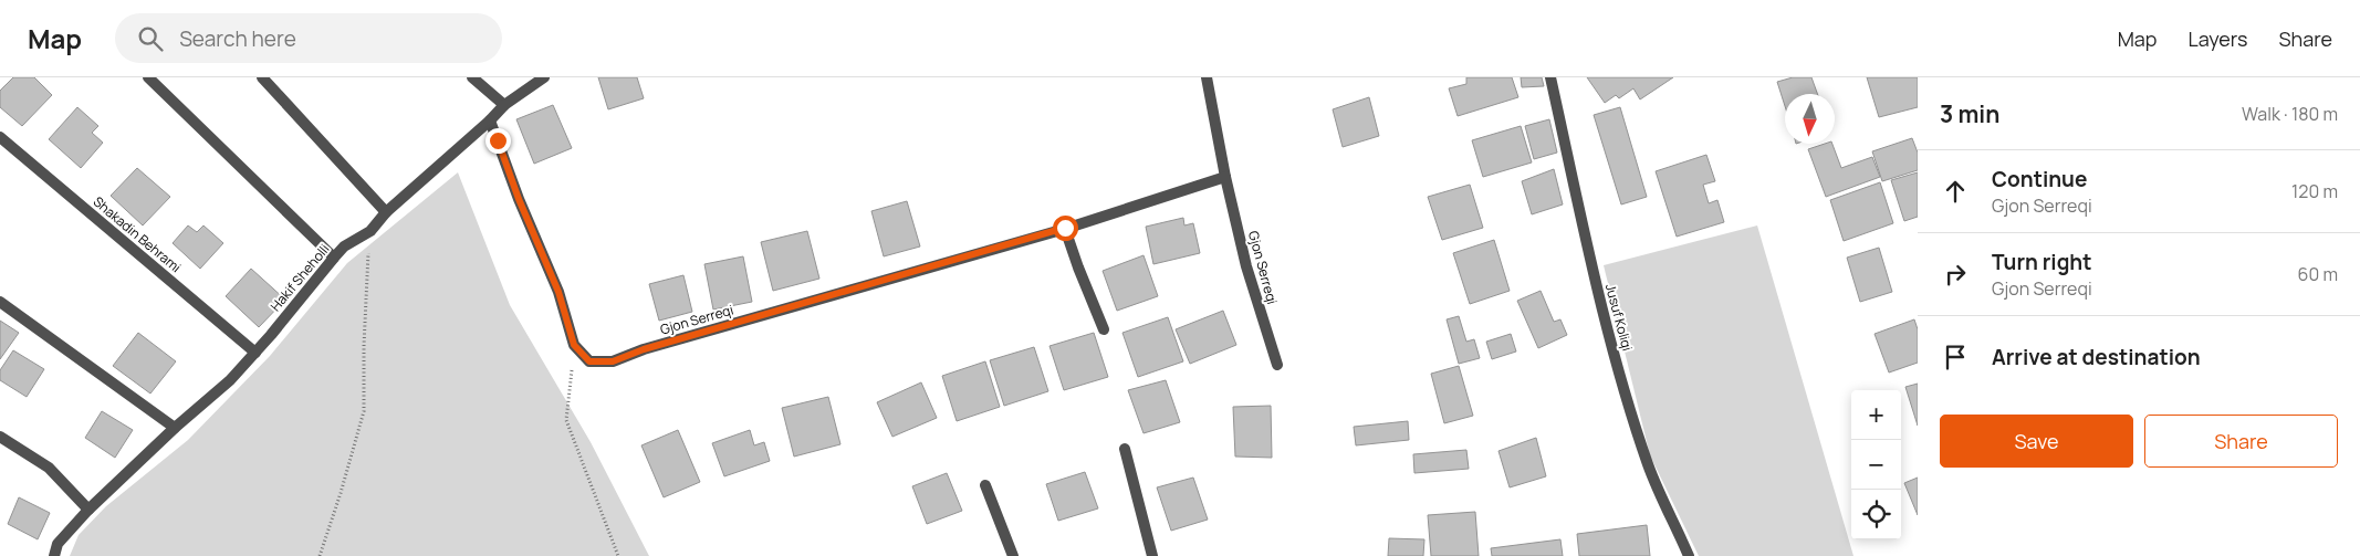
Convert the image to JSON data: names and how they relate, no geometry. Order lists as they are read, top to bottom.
{
  "streets": {
    "street": [
      "Shakadin Behrami",
      "Gjon Serreqi",
      "Hakif Sheholli",
      "Jusuf Koliqi"
    ]
  },
  "crossings": [
    ["Shakadin Behrami", "Hakif Sheholli"]
  ],
  "north": "bottom",
  "page": {
    "header": "Map",
    "search": "Search here",
    "nav": ["Map", "Layers", "Share"],
    "heading": ["3 min", "Walk · 180 m"],
    "list": [
      ["Continue", "Gjon Serreqi", "120 m"],
      ["Turn right", "Gjon Serreqi", "60 m"],
      "Arrive at destination"
    ],
    "map_buttons": ["+", "−"],
    "buttons": ["Save", "Share"]
  }
}
